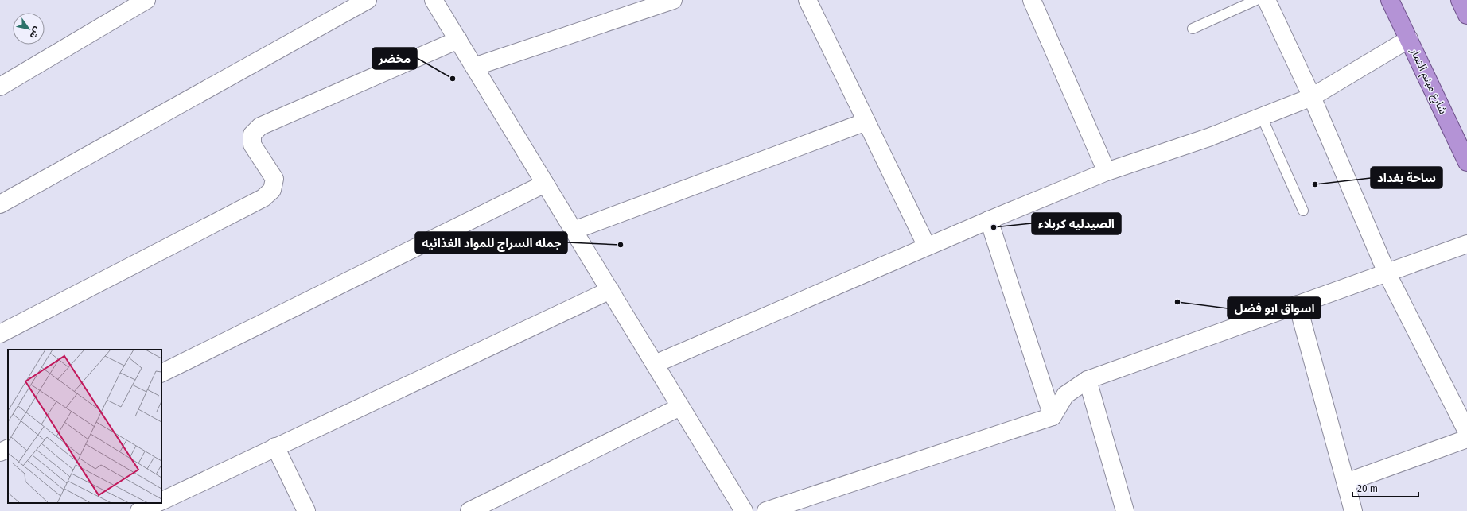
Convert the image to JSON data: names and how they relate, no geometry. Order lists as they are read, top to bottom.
{
  "streets": {
    "highway": ["شارع ميثم التمار"]
  },
  "places": [
    "مخضر",
    "ساحة بغداد",
    "الصيدليه كربلاء",
    "جمله السراج للمواد الغذائيه",
    "اسواق ابو فضل"
  ],
  "scale_bar": "20 m",
  "north": "bottom right"
}
